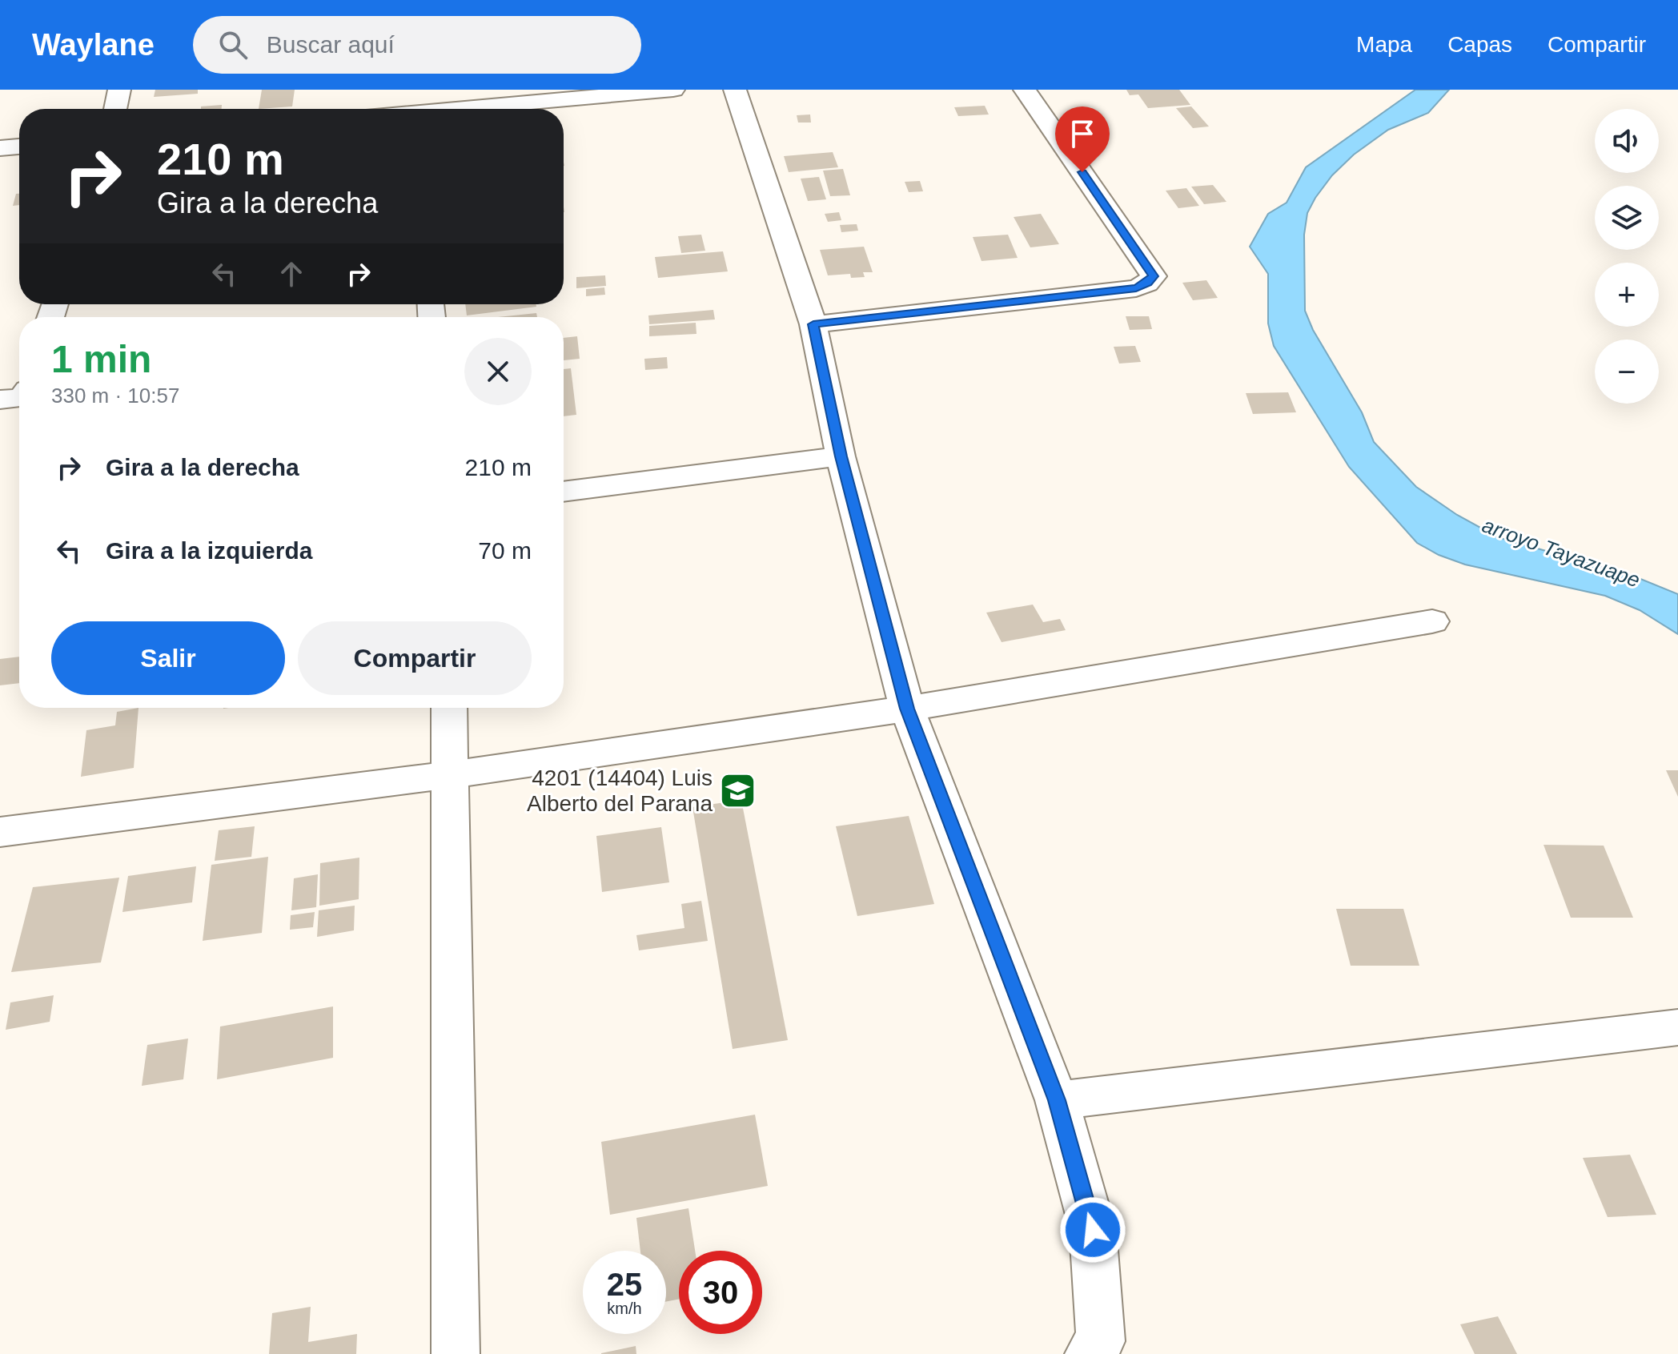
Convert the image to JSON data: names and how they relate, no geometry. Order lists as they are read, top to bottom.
{
  "water": ["arroyo Tayazuape"],
  "places": {
    "school or university": ["4201 (14404) Luis Alberto del Parana"]
  },
  "page": {
    "header": "Waylane",
    "search": "Buscar aquí",
    "nav": ["Mapa", "Capas", "Compartir"],
    "map_buttons": ["+", "−"],
    "turn": ["210 m", "Gira a la derecha"],
    "heading": ["1 min", "330 m · 10:57"],
    "list": [
      {
        "name": "Gira a la derecha",
        "value": "210 m"
      },
      {
        "name": "Gira a la izquierda",
        "value": "70 m"
      }
    ],
    "buttons": ["Salir", "Compartir"],
    "speed": "25 km/h",
    "limit": "30"
  }
}
